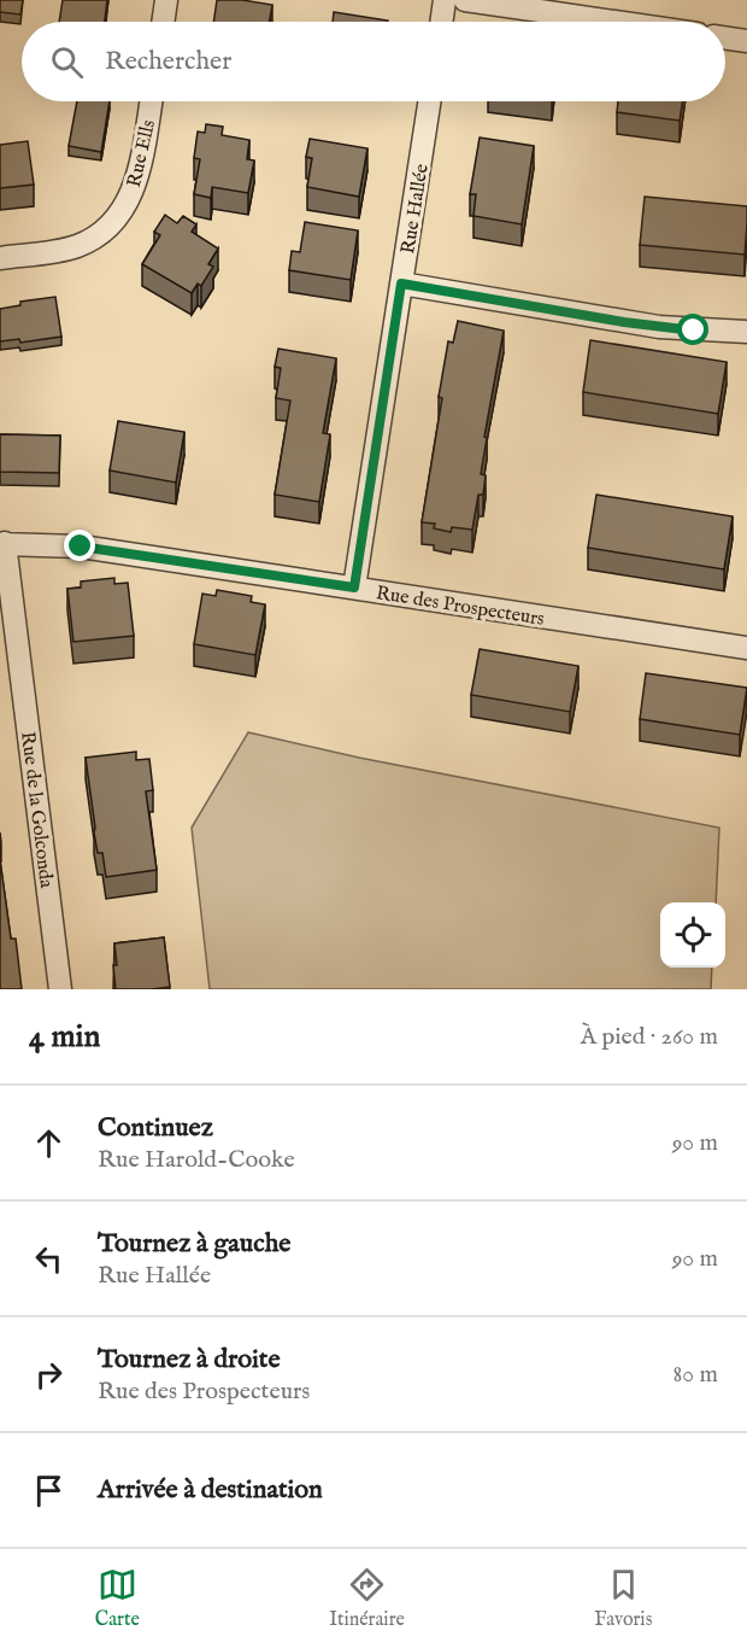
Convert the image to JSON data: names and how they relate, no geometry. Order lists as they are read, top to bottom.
{
  "streets": {
    "street": [
      "Rue Ells",
      "Rue Hallée",
      "Rue des Prospecteurs",
      "Rue de la Golconda"
    ]
  },
  "crossings": [
    ["Rue Hallée", "Rue des Prospecteurs"],
    ["Rue des Prospecteurs", "Rue de la Golconda"]
  ],
  "page": {
    "search": "Rechercher",
    "heading": ["4 min", "À pied · 260 m"],
    "list": [
      ["Continuez", "Rue Harold-Cooke", "90 m"],
      ["Tournez à gauche", "Rue Hallée", "90 m"],
      ["Tournez à droite", "Rue des Prospecteurs", "80 m"],
      "Arrivée à destination"
    ],
    "nav": ["Carte", "Itinéraire", "Favoris"]
  }
}
